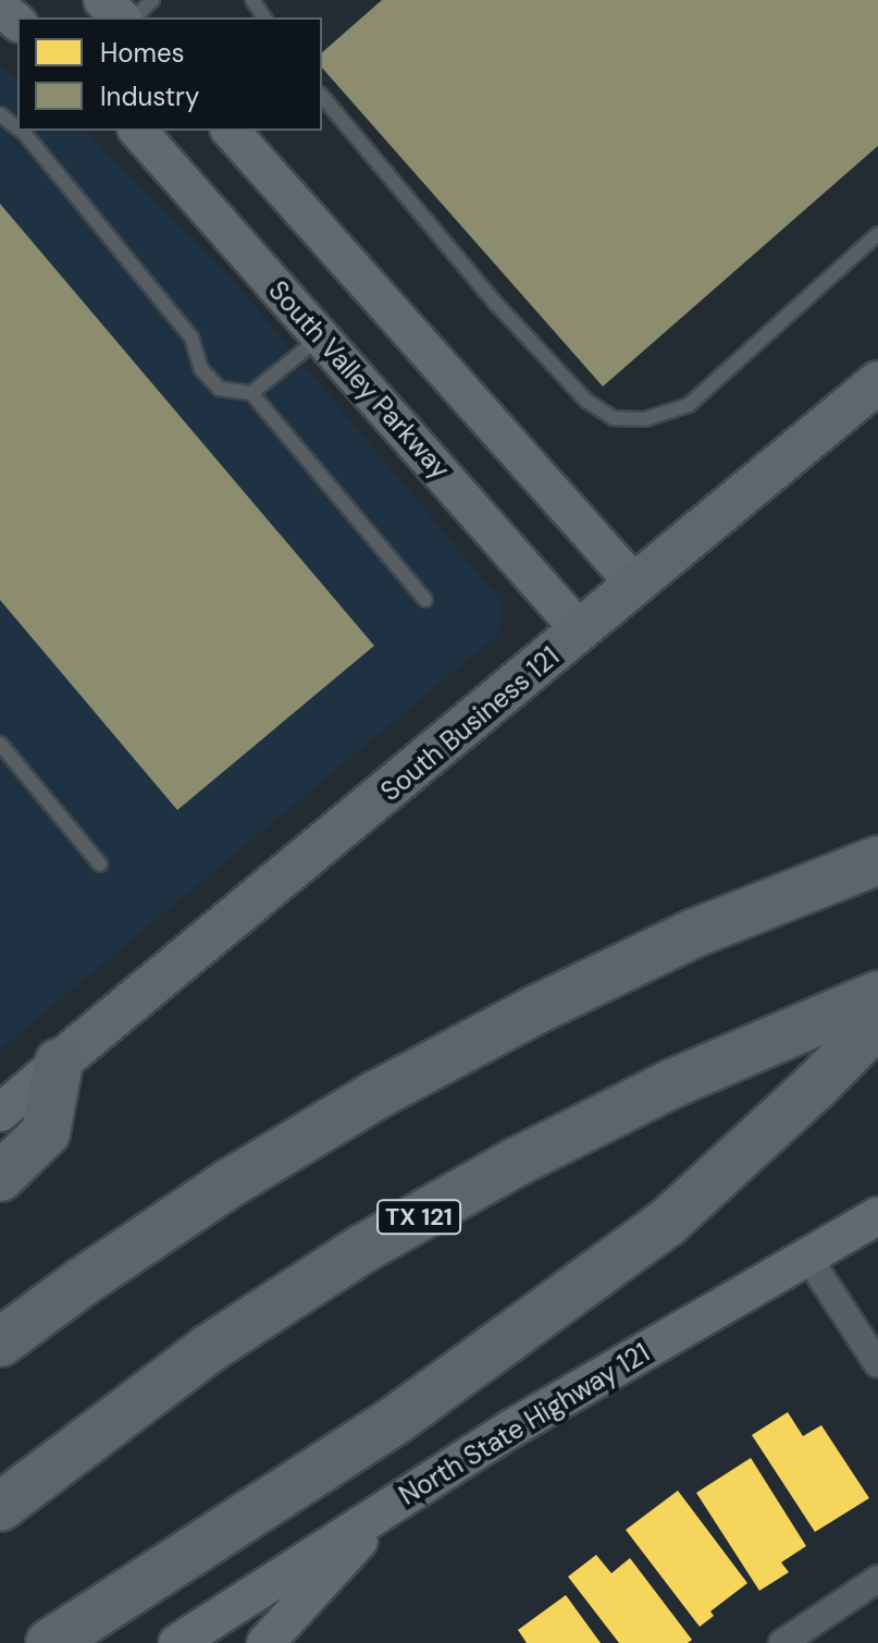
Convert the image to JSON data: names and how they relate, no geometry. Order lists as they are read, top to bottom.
{
  "streets": {
    "highway": ["TX 121"],
    "main road": ["South Valley Parkway", "South Business 121", "North State Highway 121"]
  },
  "crossings": [
    ["South Valley Parkway", "South Business 121"]
  ],
  "legend": ["Homes", "Industry"]
}
